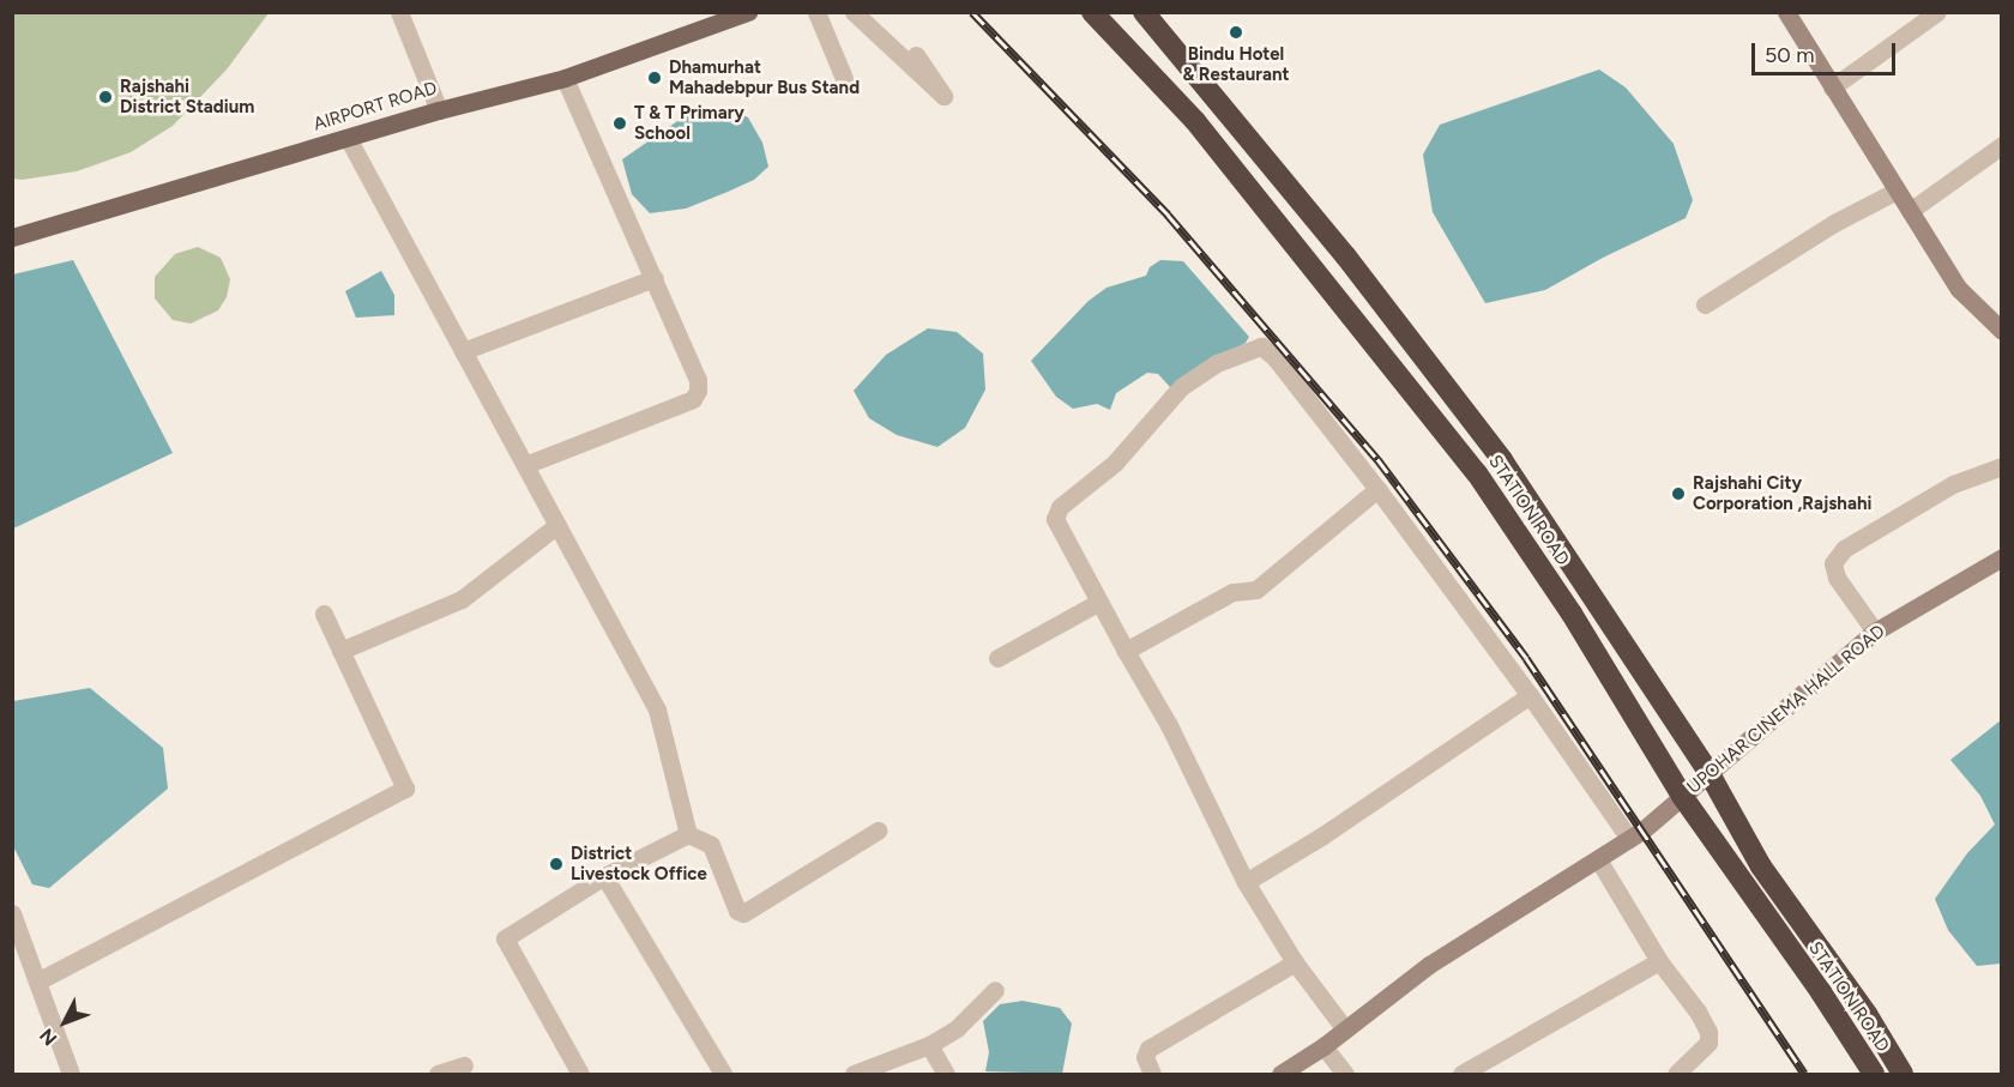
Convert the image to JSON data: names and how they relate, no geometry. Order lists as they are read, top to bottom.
{
  "streets": {
    "highway": ["STATION ROAD"],
    "main road": ["AIRPORT ROAD"],
    "street": ["UPOHAR CINEMA HALL ROAD"]
  },
  "crossings": [
    ["STATION ROAD", "UPOHAR CINEMA HALL ROAD"]
  ],
  "places": [
    "Bindu Hotel & Restaurant",
    "Dhamurhat Mahadebpur Bus Stand",
    "Rajshahi District Stadium",
    "T & T Primary School",
    "Rajshahi City Corporation ,Rajshahi",
    "District Livestock Office"
  ],
  "scale_bar": "50 m",
  "north": "bottom left"
}
